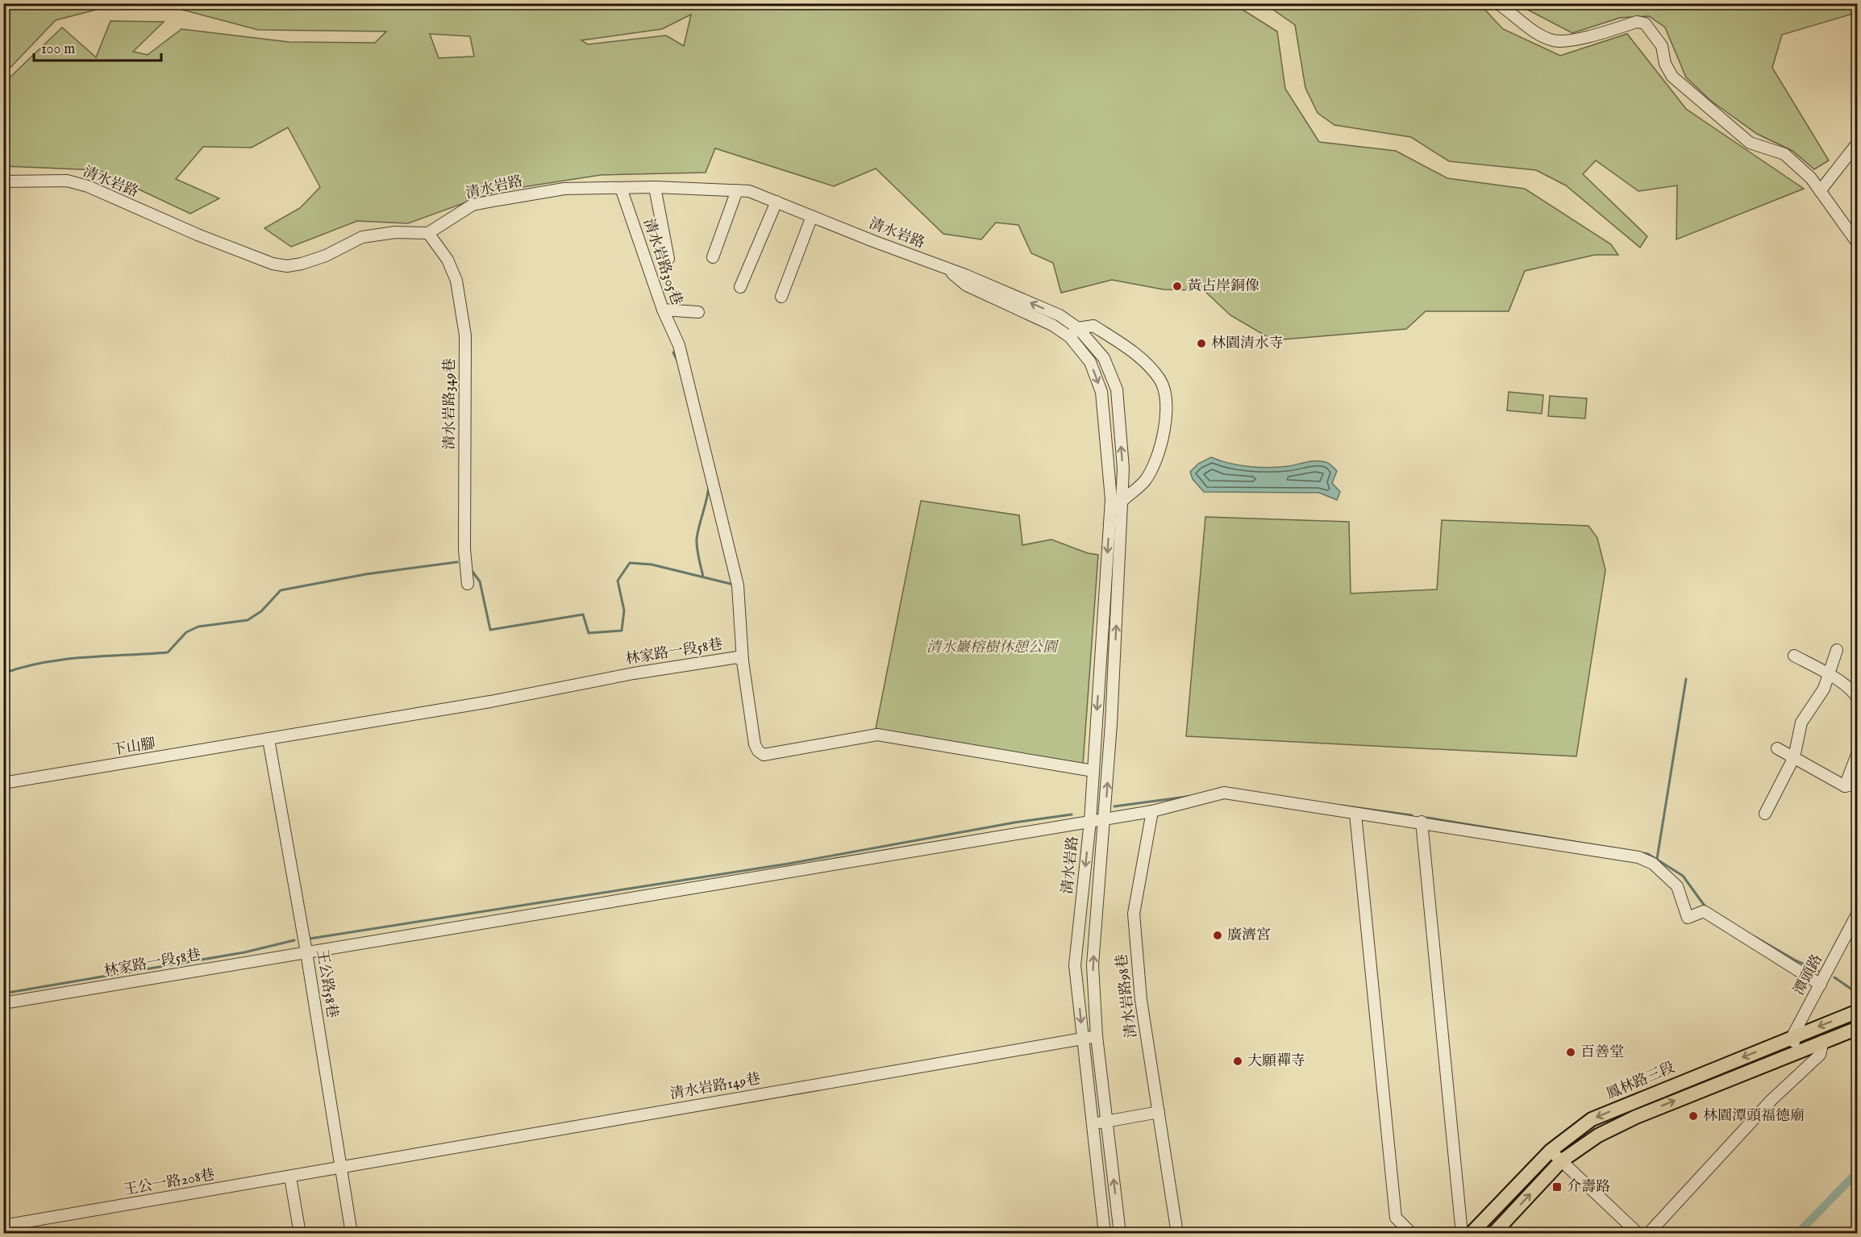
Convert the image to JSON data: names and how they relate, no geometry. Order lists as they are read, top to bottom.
{
  "streets": {
    "main road": ["鳳林路三段"],
    "street": [
      "清水岩路",
      "清水岩路305巷",
      "清水岩路349巷",
      "林家路一段58巷",
      "下山腳",
      "潭頭路",
      "王公路58巷",
      "清水岩路98巷",
      "清水岩路149巷",
      "王公一路208巷"
    ]
  },
  "crossings": [
    ["清水岩路", "清水岩路305巷"],
    ["清水岩路", "清水岩路349巷"],
    ["清水岩路", "林家路一段58巷"],
    ["清水岩路", "清水岩路149巷"],
    ["清水岩路305巷", "林家路一段58巷"],
    ["林家路一段58巷", "下山腳"],
    ["林家路一段58巷", "潭頭路"],
    ["林家路一段58巷", "王公路58巷"],
    ["林家路一段58巷", "清水岩路98巷"],
    ["下山腳", "王公路58巷"],
    ["潭頭路", "鳳林路三段"],
    ["王公路58巷", "清水岩路149巷"],
    ["王公路58巷", "王公一路208巷"],
    ["清水岩路149巷", "王公一路208巷"]
  ],
  "parks": ["清水巖榕樹休憩公園"],
  "places": {
    "other": [
      "黃占岸銅像",
      "林園清水寺",
      "廣濟宮",
      "百善堂",
      "大願禪寺",
      "林園潭頭福德廟"
    ],
    "transit": ["介壽路"]
  },
  "scale_bar": "100 m"
}
